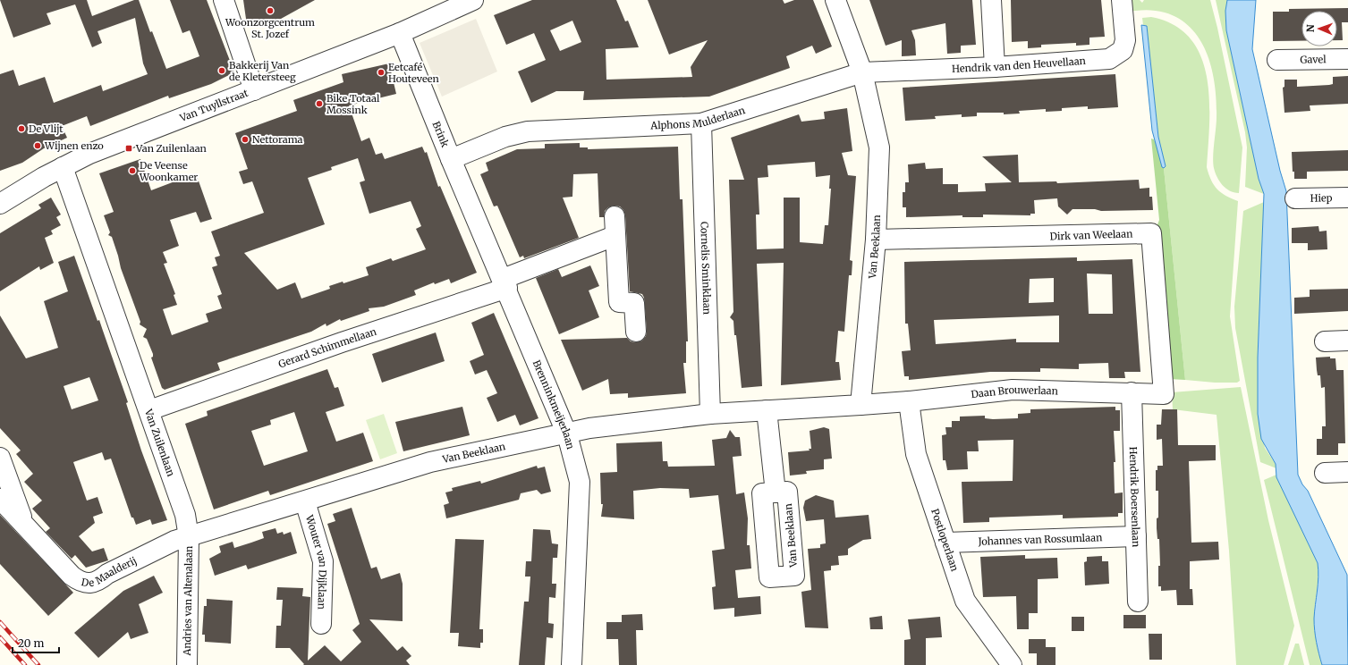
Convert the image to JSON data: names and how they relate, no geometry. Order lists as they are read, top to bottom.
{
  "streets": {
    "street": [
      "Gavel",
      "Hendrik van den Heuvellaan",
      "Van Tuyllstraat",
      "Alphons Mulderlaan",
      "Brink",
      "Hiep",
      "Dirk van Weelaan",
      "Van Beeklaan",
      "Cornelis Sminklaan",
      "Gerard Schimmellaan",
      "Daan Brouwerlaan",
      "Brenninkmeijerlaan",
      "Van Zuilenlaan",
      "Hendrik Boersenlaan",
      "Postloperlaan",
      "Johannes van Rossumlaan",
      "Wouter van Dijklaan",
      "De Maalderij",
      "Andries van Altenalaan"
    ]
  },
  "crossings": [
    ["Hendrik van den Heuvellaan", "Alphons Mulderlaan"],
    ["Hendrik van den Heuvellaan", "Van Beeklaan"],
    ["Van Tuyllstraat", "Brink"],
    ["Van Tuyllstraat", "Van Zuilenlaan"],
    ["Alphons Mulderlaan", "Brink"],
    ["Alphons Mulderlaan", "Van Beeklaan"],
    ["Alphons Mulderlaan", "Cornelis Sminklaan"],
    ["Brink", "Brenninkmeijerlaan"],
    ["Dirk van Weelaan", "Van Beeklaan"],
    ["Dirk van Weelaan", "Daan Brouwerlaan"],
    ["Van Beeklaan", "Cornelis Sminklaan"],
    ["Van Beeklaan", "Daan Brouwerlaan"],
    ["Van Beeklaan", "Brenninkmeijerlaan"],
    ["Van Beeklaan", "Van Zuilenlaan"],
    ["Van Beeklaan", "Wouter van Dijklaan"],
    ["Van Beeklaan", "De Maalderij"],
    ["Van Beeklaan", "Andries van Altenalaan"],
    ["Gerard Schimmellaan", "Brenninkmeijerlaan"],
    ["Gerard Schimmellaan", "Van Zuilenlaan"],
    ["Daan Brouwerlaan", "Hendrik Boersenlaan"],
    ["Daan Brouwerlaan", "Postloperlaan"],
    ["Van Zuilenlaan", "De Maalderij"],
    ["Van Zuilenlaan", "Andries van Altenalaan"],
    ["Hendrik Boersenlaan", "Johannes van Rossumlaan"],
    ["Postloperlaan", "Johannes van Rossumlaan"],
    ["De Maalderij", "Andries van Altenalaan"]
  ],
  "places": {
    "other": [
      "Woonzorgcentrum St. Jozef",
      "Bakkerij Van de Kletersteeg",
      "Eetcafé Houteveen",
      "Bike Totaal Mossink",
      "De Vlijt",
      "Nettorama",
      "Wijnen enzo",
      "De Veense Woonkamer"
    ],
    "transit": ["Van Zuilenlaan"]
  },
  "scale_bar": "20 m",
  "north": "left"
}
